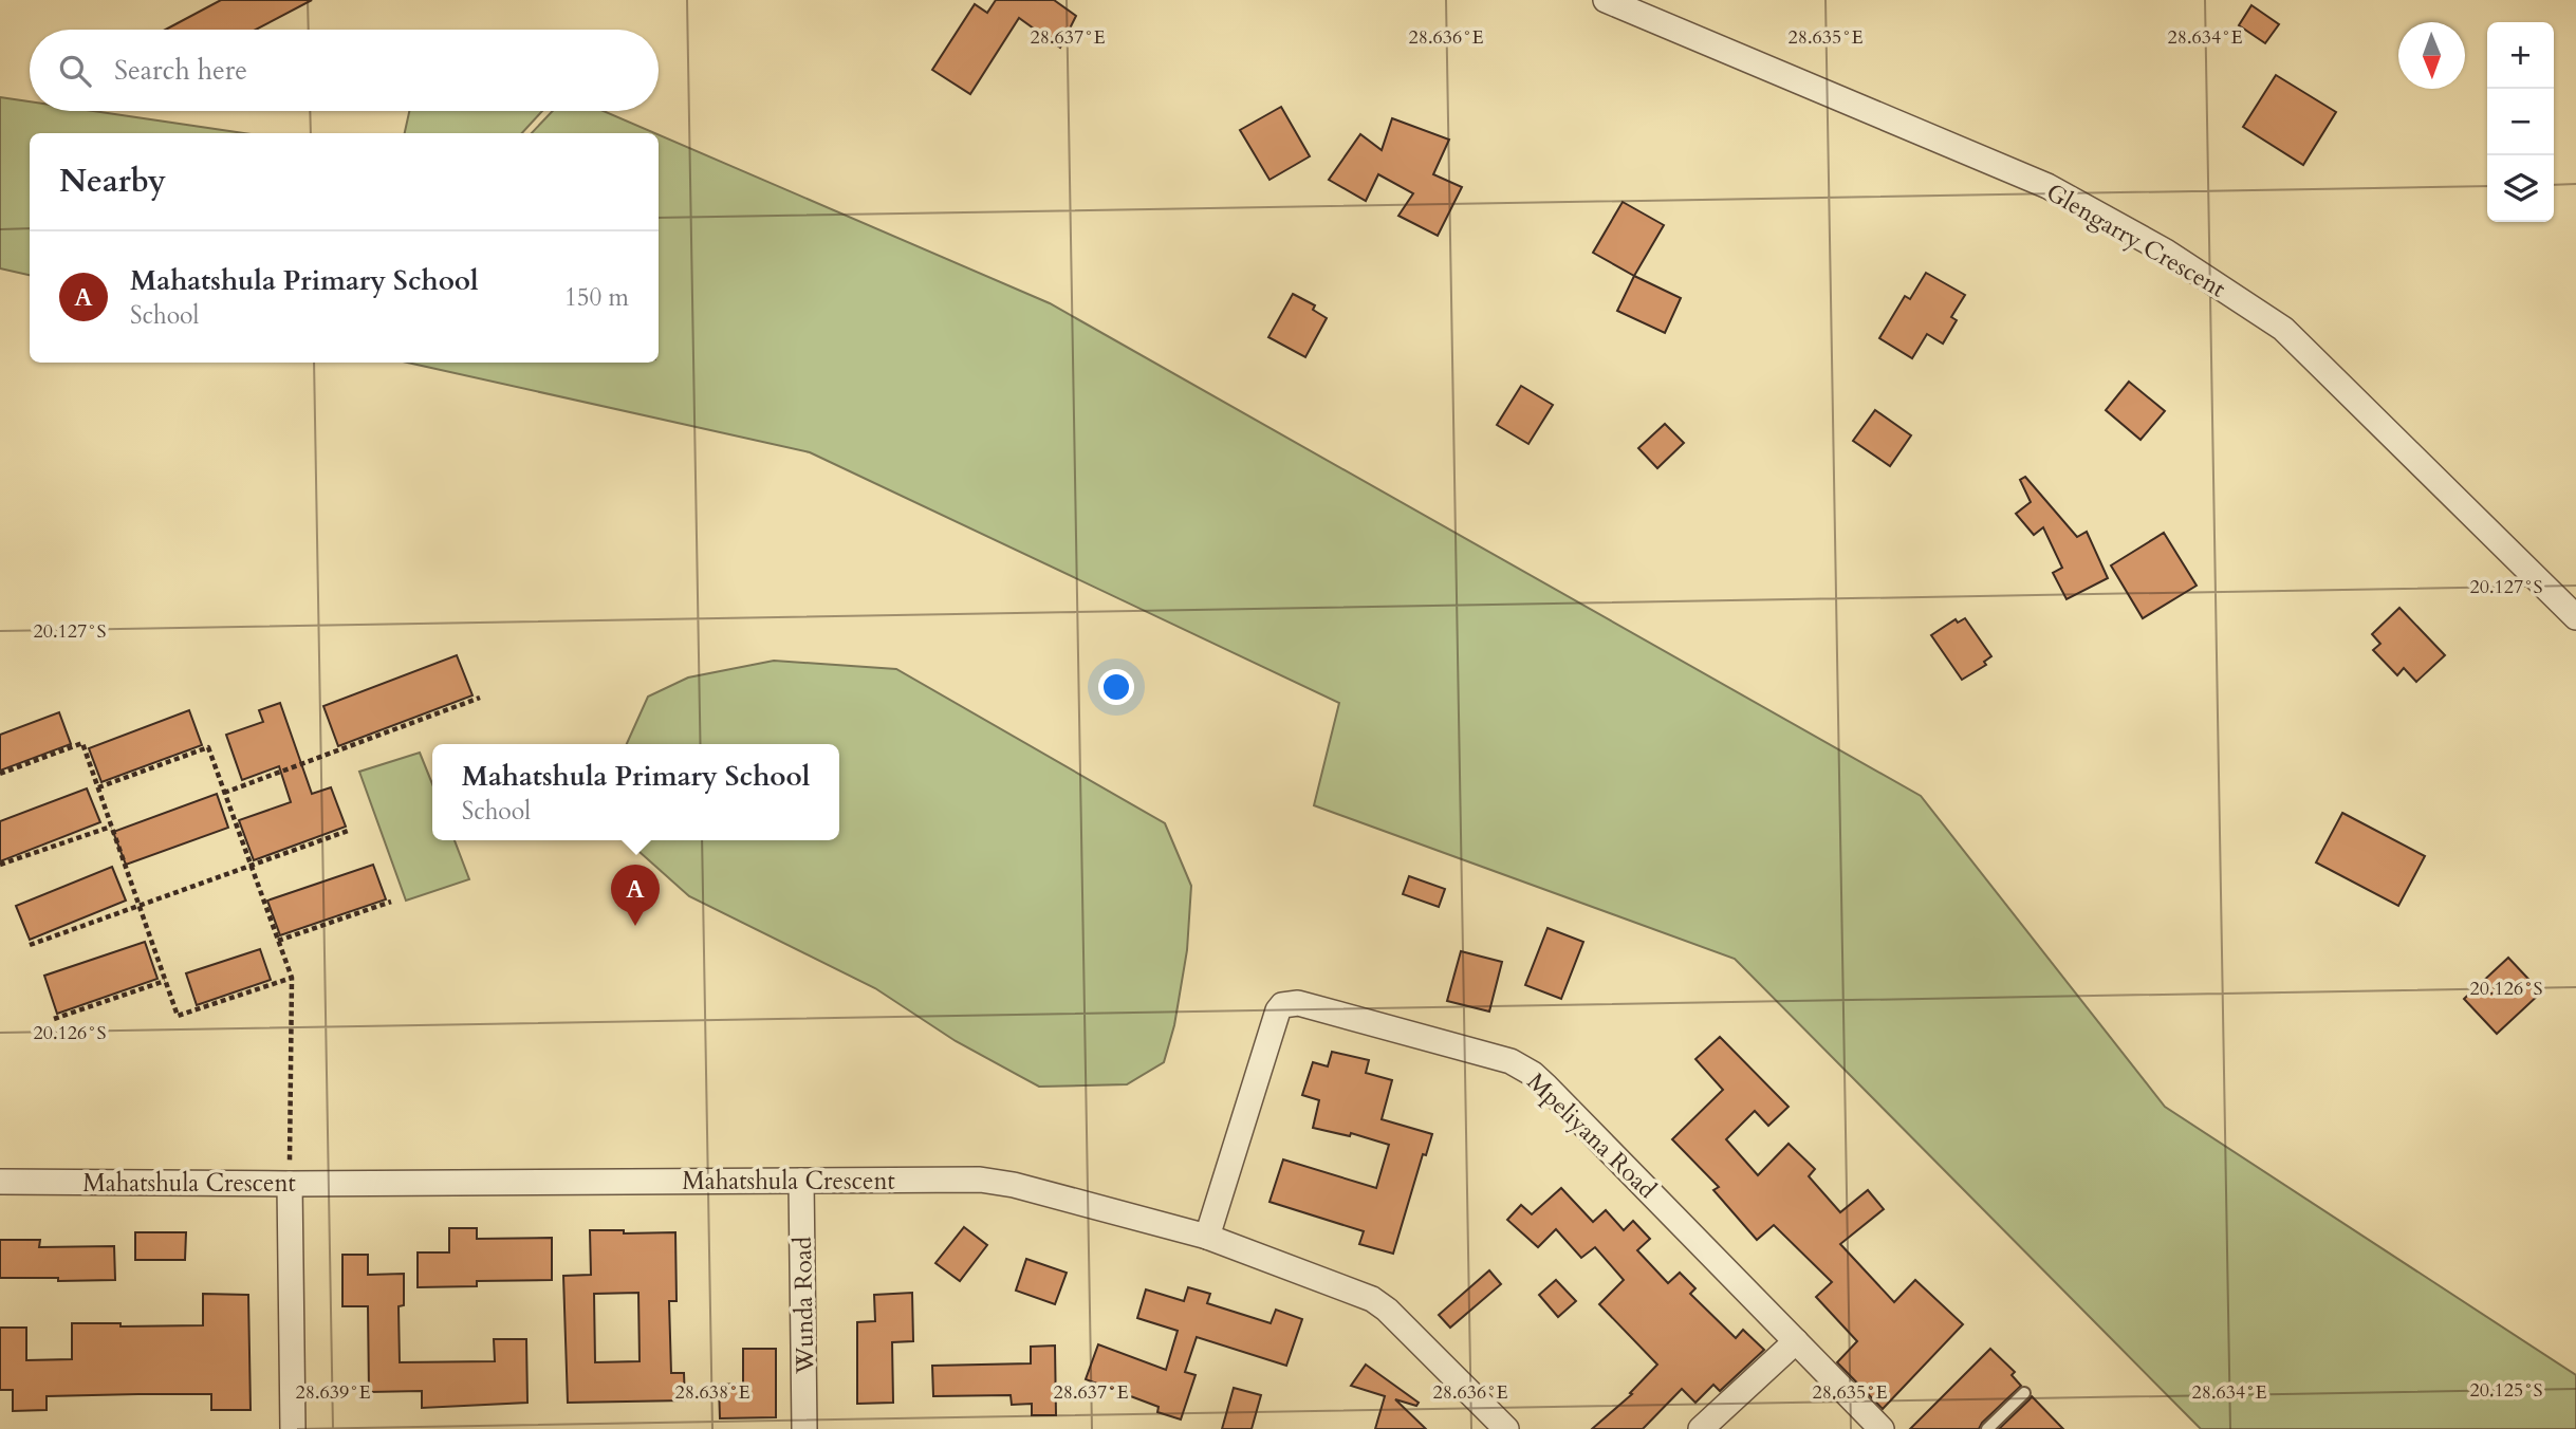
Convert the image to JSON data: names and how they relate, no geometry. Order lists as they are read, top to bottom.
{
  "streets": {
    "street": [
      "Glengarry Crescent",
      "Mpeliyana Road",
      "Mahatshula Crescent",
      "Wunda Road"
    ]
  },
  "crossings": [
    ["Mpeliyana Road", "Mahatshula Crescent"],
    ["Mahatshula Crescent", "Wunda Road"]
  ],
  "north": "bottom",
  "page": {
    "map_buttons": ["+", "−"],
    "search": "Search here",
    "heading": "Nearby",
    "list": [
      {
        "mark": "A",
        "name": "Mahatshula Primary School",
        "note": "School",
        "value": "150 m"
      }
    ],
    "popup": ["Mahatshula Primary School", "School"],
    "pins": "A"
  },
  "coordinates": [
    "28.637°E",
    "28.636°E",
    "28.635°E",
    "28.634°E",
    "20.127°S",
    "20.126°S",
    "20.125°S",
    "28.639°E",
    "28.638°E"
  ]
}
